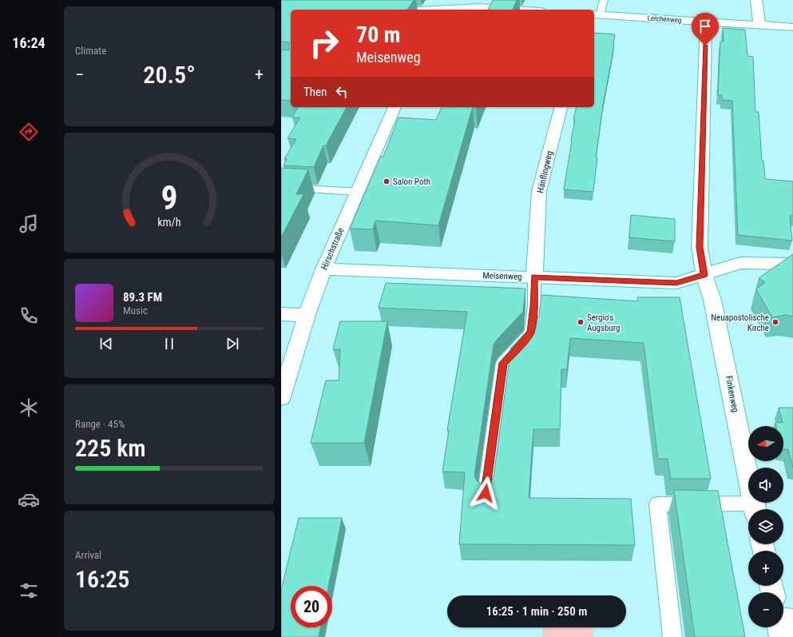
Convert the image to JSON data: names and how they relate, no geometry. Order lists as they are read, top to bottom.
{
  "streets": {
    "street": [
      "Lerchenweg",
      "Hänflingweg",
      "Hirschstraße",
      "Meisenweg",
      "Finkenweg"
    ]
  },
  "crossings": [
    ["Lerchenweg", "Finkenweg"],
    ["Hänflingweg", "Meisenweg"],
    ["Hirschstraße", "Meisenweg"],
    ["Meisenweg", "Finkenweg"]
  ],
  "places": ["Salon Poth", "Sergio's Augsburg", "Neuapostolische Kirche"],
  "north": "left",
  "page": {
    "tabs": "16:24",
    "tile": [
      "Climate",
      ["Range · 45%", "225 km"],
      ["Arrival", "16:25"]
    ],
    "turn": ["70 m", "Meisenweg"],
    "heat": ["−", "20.5°", "+"],
    "then": "Then",
    "song": ["89.3 FM", "Music"],
    "map_buttons": ["+", "−"],
    "limit": "20",
    "trip": "16:25 · 1 min · 250 m",
    "gauge": ["9", "km/h"]
  }
}
